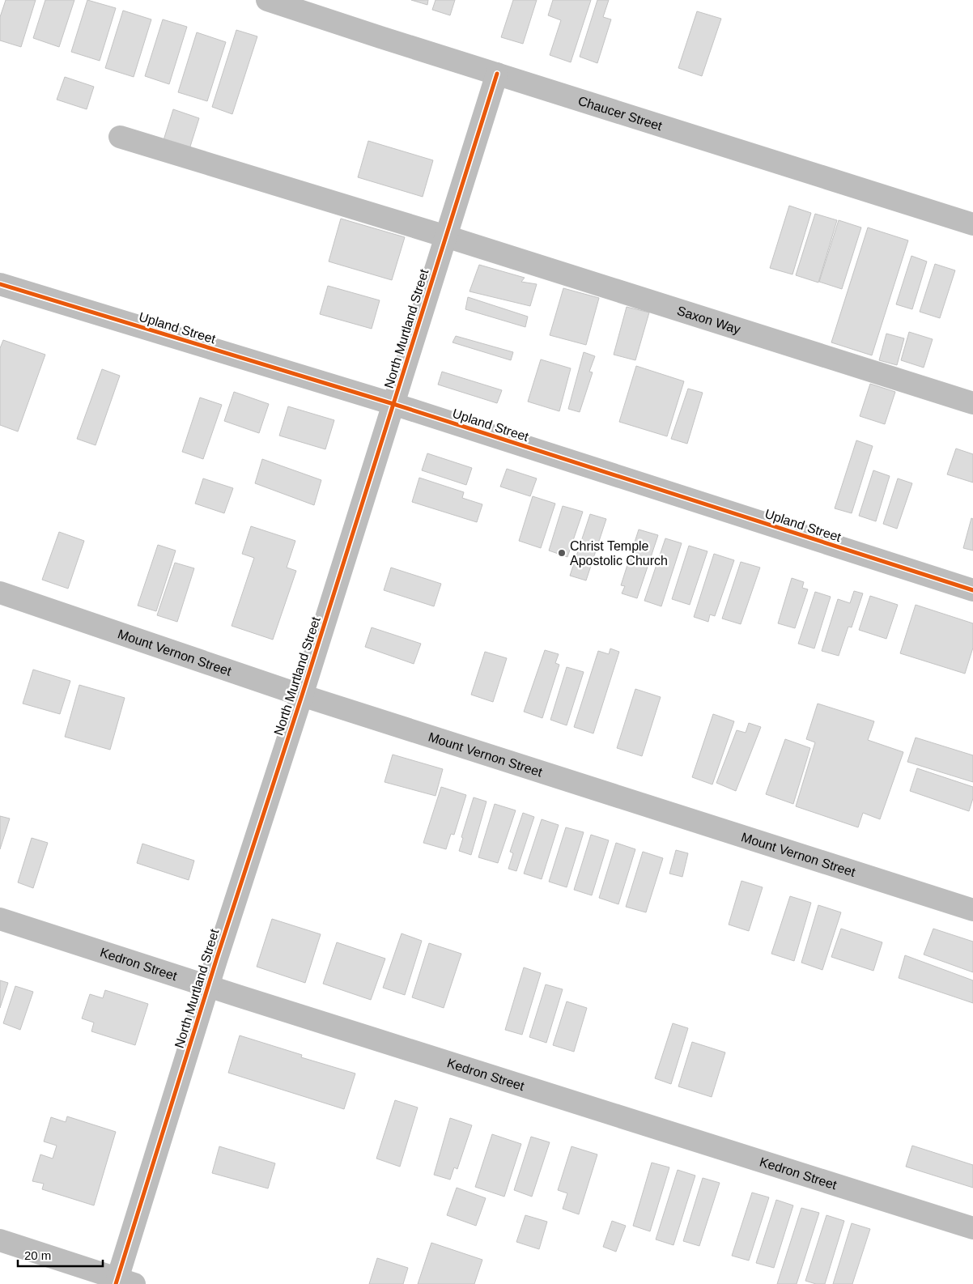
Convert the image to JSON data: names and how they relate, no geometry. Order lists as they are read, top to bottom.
{
  "streets": {
    "street": [
      "Chaucer Street",
      "Saxon Way",
      "Upland Street",
      "North Murtland Street",
      "Mount Vernon Street",
      "Kedron Street"
    ]
  },
  "crossings": [
    ["Chaucer Street", "North Murtland Street"],
    ["Saxon Way", "North Murtland Street"],
    ["Upland Street", "North Murtland Street"],
    ["North Murtland Street", "Mount Vernon Street"],
    ["North Murtland Street", "Kedron Street"]
  ],
  "places": ["Christ Temple Apostolic Church"],
  "scale_bar": "20 m"
}
